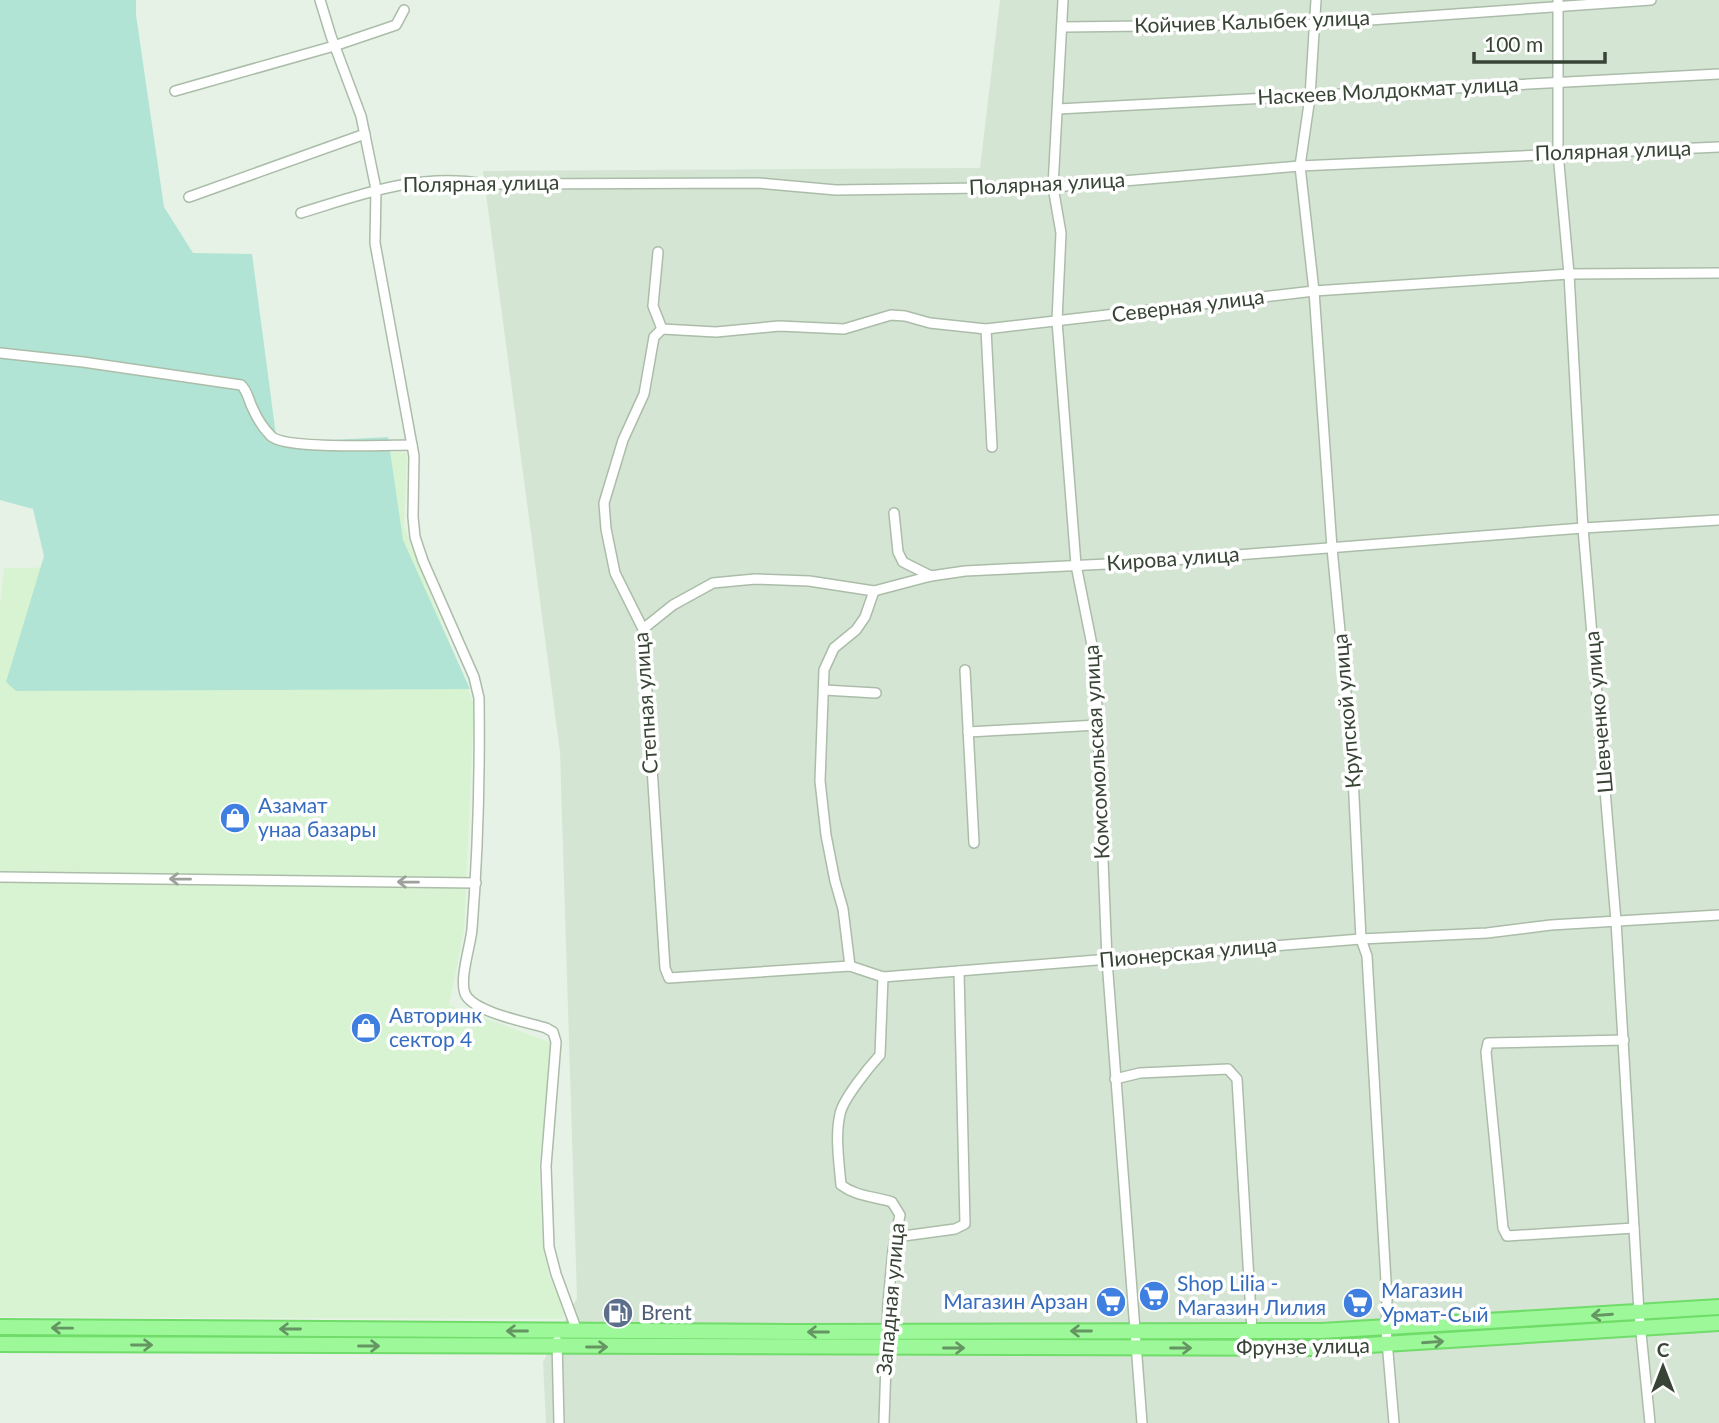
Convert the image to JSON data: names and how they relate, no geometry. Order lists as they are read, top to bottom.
{
  "streets": {
    "main road": ["Фрунзе улица"],
    "street": [
      "Койчиев Калыбек улица",
      "Наскеев Молдокмат улица",
      "Полярная улица",
      "Северная улица",
      "Кирова улица",
      "Степная улица",
      "Крупской улица",
      "Шевченко улица",
      "Комсомольская улица",
      "Пионерская улица",
      "Западная улица"
    ]
  },
  "crossings": [
    ["Койчиев Калыбек улица", "Крупской улица"],
    ["Койчиев Калыбек улица", "Шевченко улица"],
    ["Койчиев Калыбек улица", "Комсомольская улица"],
    ["Наскеев Молдокмат улица", "Крупской улица"],
    ["Наскеев Молдокмат улица", "Шевченко улица"],
    ["Наскеев Молдокмат улица", "Комсомольская улица"],
    ["Полярная улица", "Крупской улица"],
    ["Полярная улица", "Шевченко улица"],
    ["Полярная улица", "Комсомольская улица"],
    ["Северная улица", "Степная улица"],
    ["Северная улица", "Крупской улица"],
    ["Северная улица", "Шевченко улица"],
    ["Северная улица", "Комсомольская улица"],
    ["Кирова улица", "Степная улица"],
    ["Кирова улица", "Крупской улица"],
    ["Кирова улица", "Шевченко улица"],
    ["Кирова улица", "Комсомольская улица"],
    ["Степная улица", "Пионерская улица"],
    ["Крупской улица", "Пионерская улица"],
    ["Крупской улица", "Фрунзе улица"],
    ["Шевченко улица", "Пионерская улица"],
    ["Шевченко улица", "Фрунзе улица"],
    ["Комсомольская улица", "Пионерская улица"],
    ["Комсомольская улица", "Фрунзе улица"],
    ["Пионерская улица", "Западная улица"],
    ["Западная улица", "Фрунзе улица"]
  ],
  "places": {
    "shop": ["Азамат унаа базары", "Авторинк сектор 4"],
    "supermarket": ["Shop Lilia - Магазин Лилия", "Магазин Арзан", "Магазин Урмат-Сый"],
    "fuel station": ["Brent"]
  },
  "scale_bar": "100 m",
  "north": "top"
}
